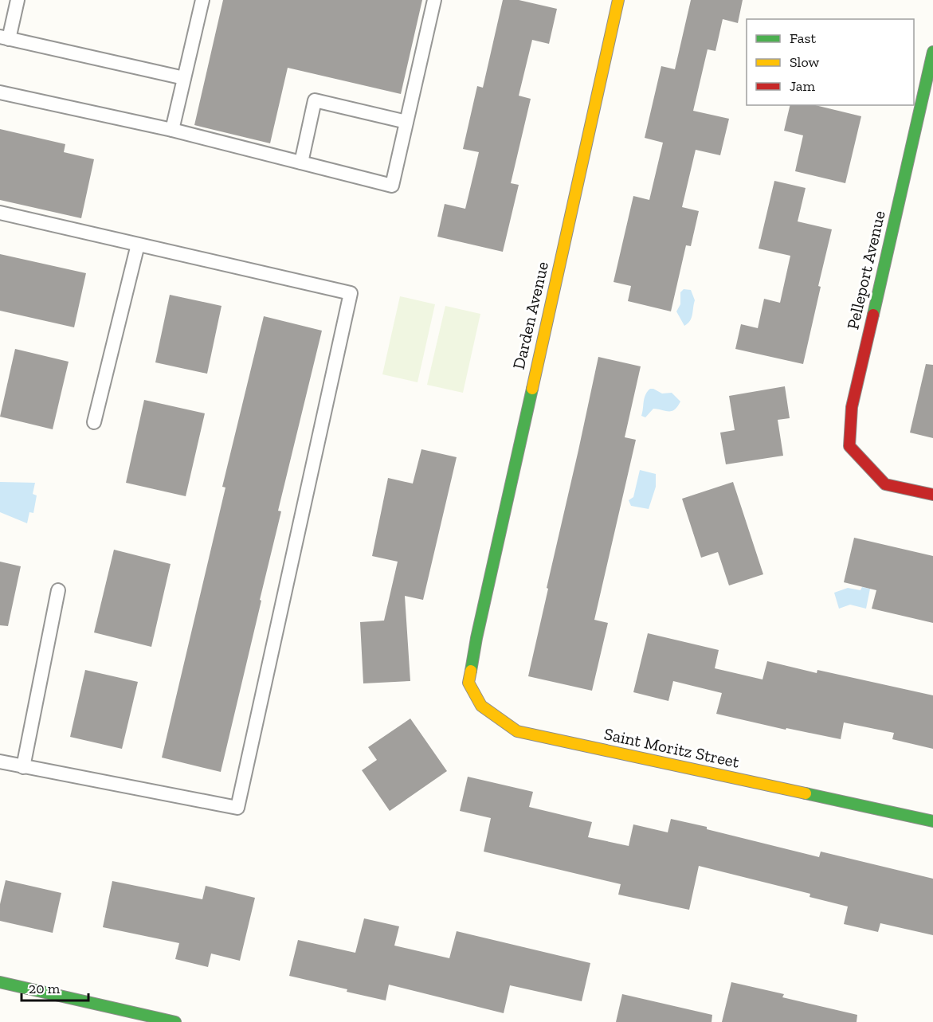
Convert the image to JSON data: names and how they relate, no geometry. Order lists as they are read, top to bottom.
{
  "streets": {
    "street": ["Pelleport Avenue", "Darden Avenue", "Saint Moritz Street"]
  },
  "crossings": [
    ["Darden Avenue", "Saint Moritz Street"]
  ],
  "legend": ["Fast", "Slow", "Jam"],
  "scale_bar": "20 m"
}
